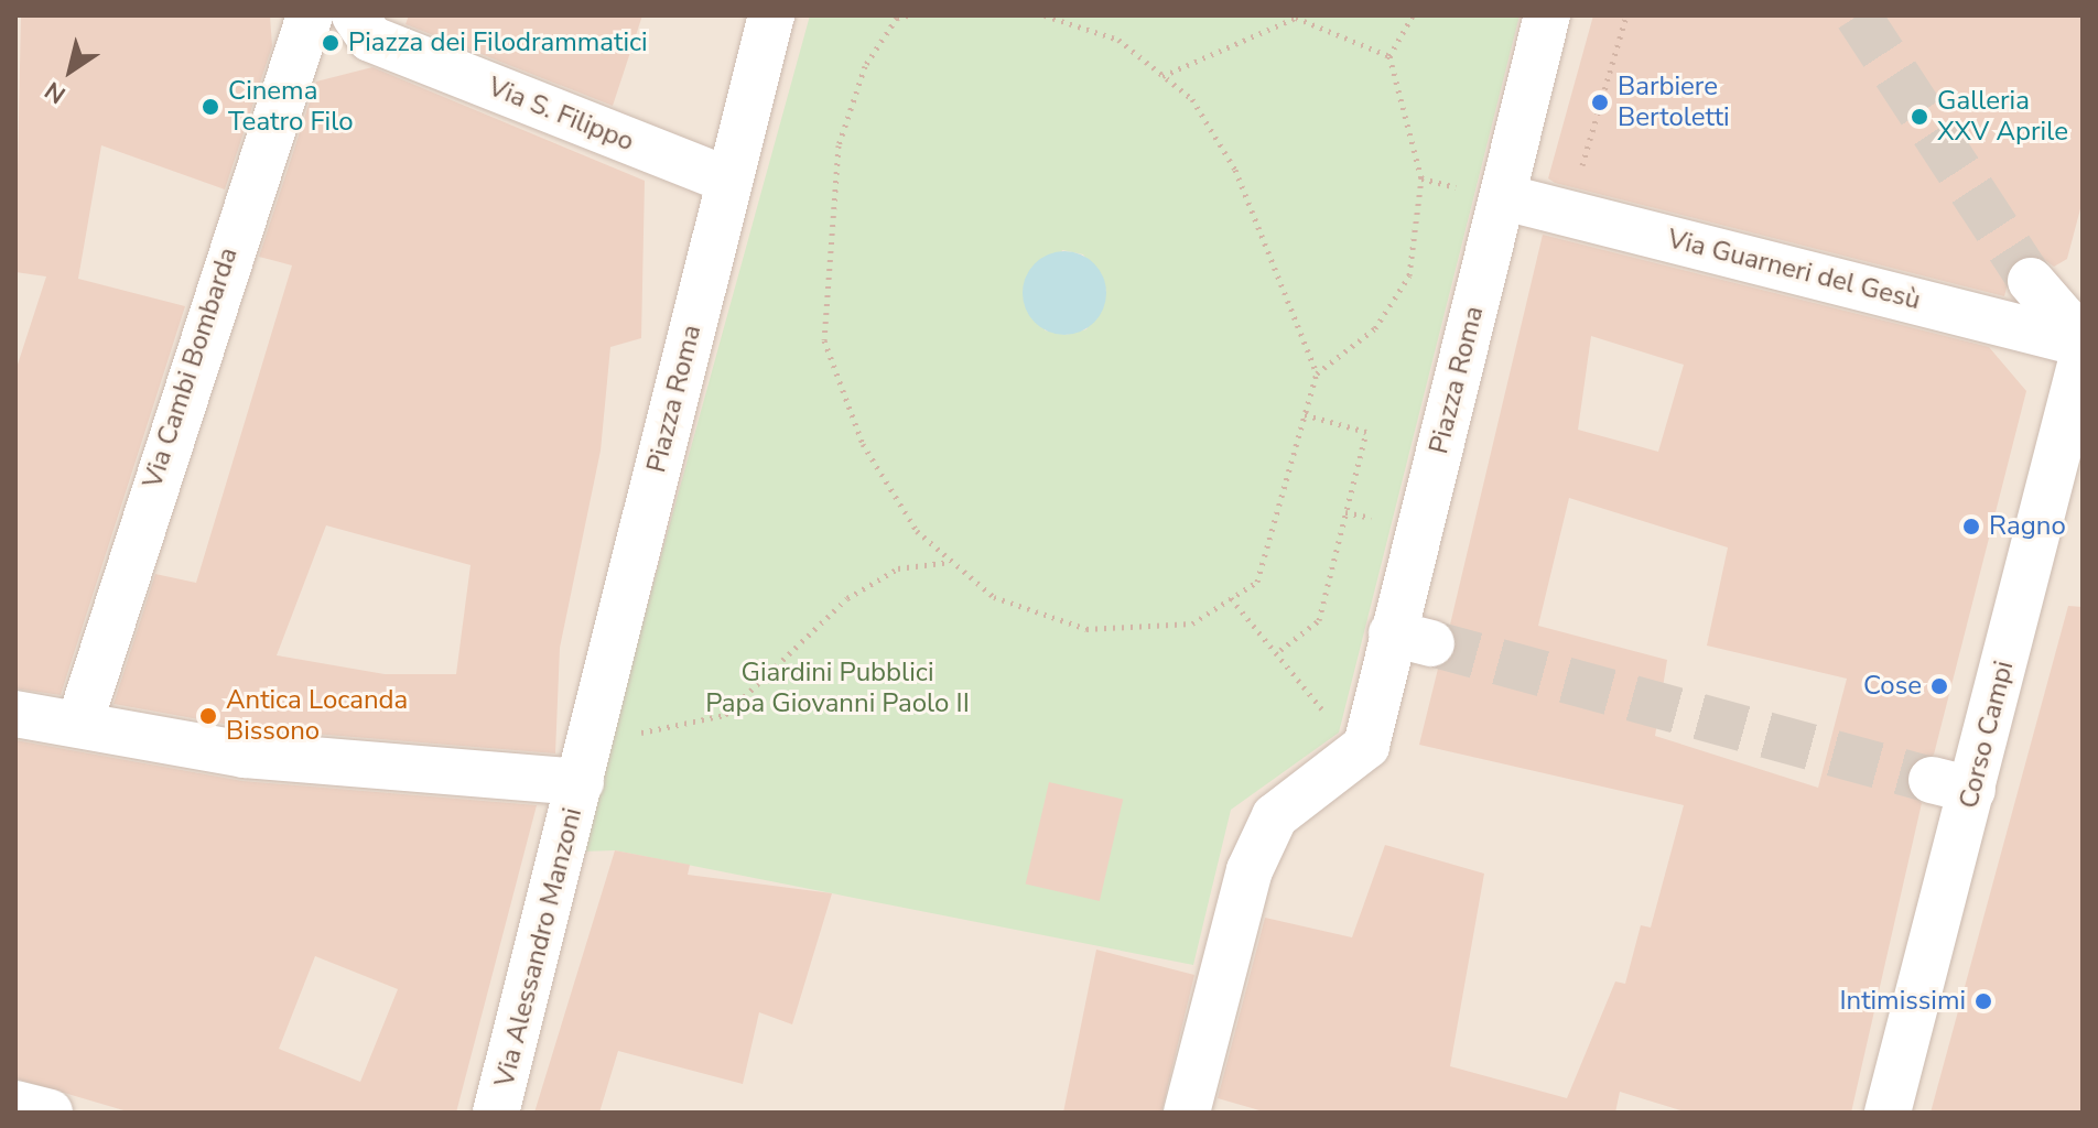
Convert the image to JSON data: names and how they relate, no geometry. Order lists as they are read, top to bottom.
{
  "streets": {
    "street": [
      "Via S. Filippo",
      "Via Guarneri del Gesù",
      "Via Cambi Bombarda",
      "Piazza Roma",
      "Corso Campi",
      "Via Alessandro Manzoni"
    ]
  },
  "crossings": [
    ["Via S. Filippo", "Piazza Roma"],
    ["Via Guarneri del Gesù", "Piazza Roma"],
    ["Piazza Roma", "Via Alessandro Manzoni"]
  ],
  "parks": ["Giardini Pubblici Papa Giovanni Paolo II"],
  "places": [
    "Piazza dei Filodrammatici",
    "Barbiere Bertoletti",
    "Cinema Teatro Filo",
    "Galleria XXV Aprile",
    "Ragno",
    "Cose",
    "Antica Locanda Bissono",
    "Intimissimi"
  ],
  "north": "bottom left"
}
